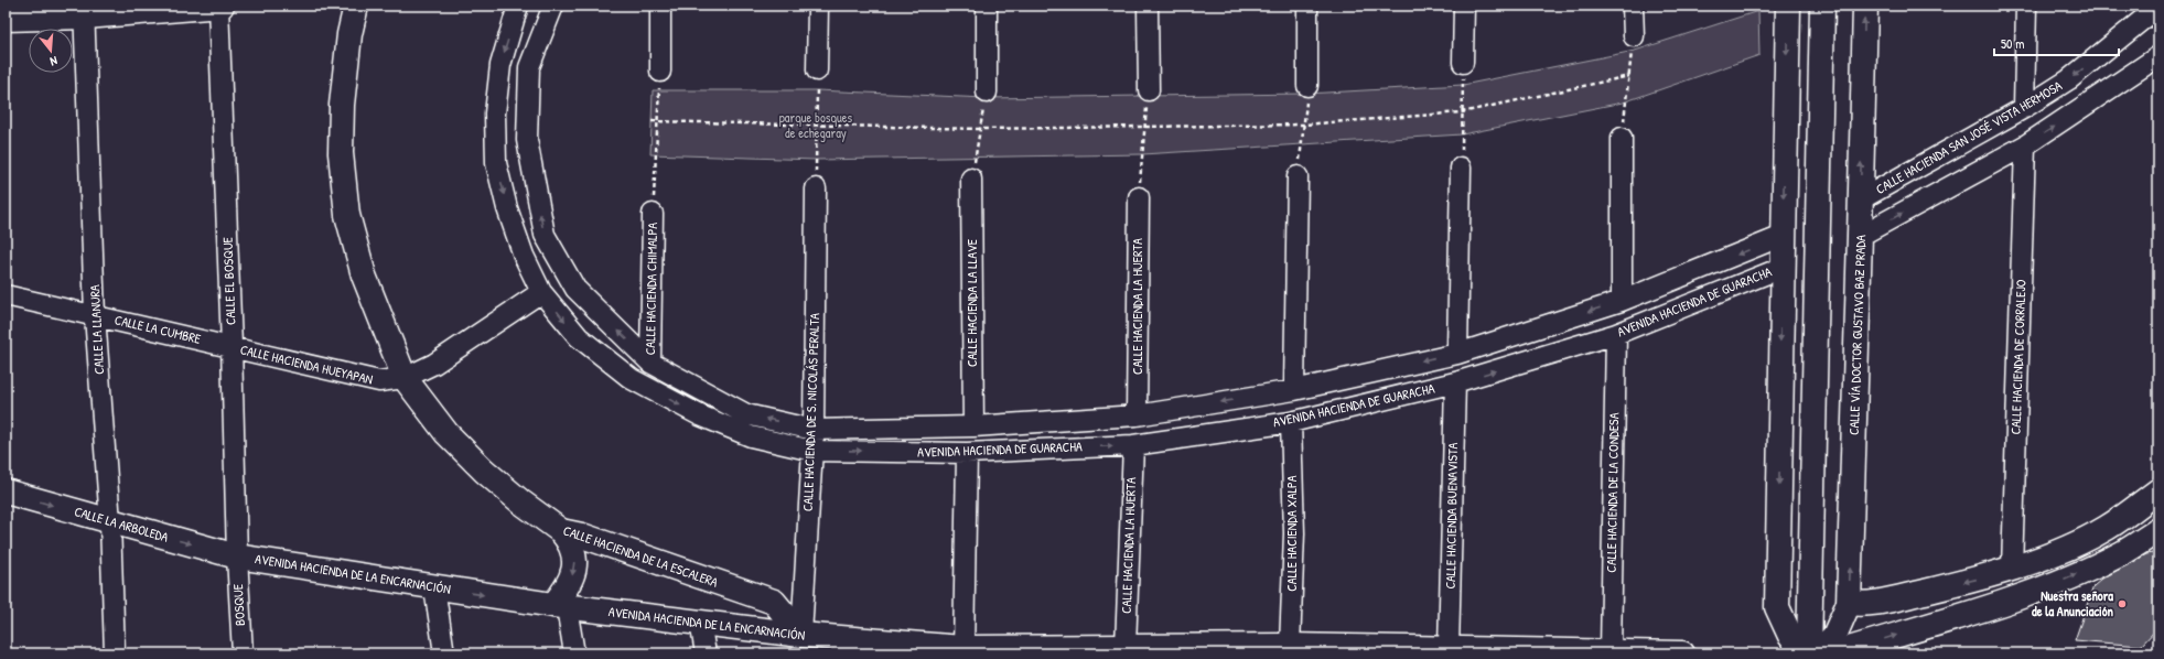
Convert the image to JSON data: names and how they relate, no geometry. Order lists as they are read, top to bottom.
{
  "streets": {
    "main road": [
      "CALLE VÍA DOCTOR GUSTAVO BAZ PRADA",
      "CALLE LA ARBOLEDA",
      "CALLE HACIENDA DE LA ESCALERA",
      "AVENIDA HACIENDA DE LA ENCARNACIÓN"
    ],
    "street": [
      "CALLE HACIENDA SAN JOSÉ VISTA HERMOSA",
      "CALLE EL BOSQUE",
      "CALLE HACIENDA CHIMALPA",
      "AVENIDA HACIENDA DE GUARACHA",
      "CALLE HACIENDA LA LLAVE",
      "CALLE HACIENDA LA HUERTA",
      "CALLE LA LLANURA",
      "CALLE LA CUMBRE",
      "CALLE HACIENDA DE CORRALEJO",
      "CALLE HACIENDA HUEYAPAN",
      "CALLE HACIENDA DE S. NICOLÁS PERALTA",
      "CALLE HACIENDA DE LA CONDESA",
      "CALLE HACIENDA BUENAVISTA",
      "CALLE HACIENDA XALPA",
      "BOSQUE"
    ]
  },
  "crossings": [
    ["CALLE HACIENDA SAN JOSÉ VISTA HERMOSA", "CALLE VÍA DOCTOR GUSTAVO BAZ PRADA"],
    ["CALLE EL BOSQUE", "CALLE LA CUMBRE"],
    ["CALLE EL BOSQUE", "CALLE HACIENDA HUEYAPAN"],
    ["CALLE EL BOSQUE", "CALLE LA ARBOLEDA"],
    ["CALLE EL BOSQUE", "AVENIDA HACIENDA DE LA ENCARNACIÓN"],
    ["CALLE EL BOSQUE", "BOSQUE"],
    ["CALLE HACIENDA CHIMALPA", "AVENIDA HACIENDA DE GUARACHA"],
    ["AVENIDA HACIENDA DE GUARACHA", "CALLE HACIENDA LA LLAVE"],
    ["AVENIDA HACIENDA DE GUARACHA", "CALLE HACIENDA LA HUERTA"],
    ["AVENIDA HACIENDA DE GUARACHA", "CALLE HACIENDA HUEYAPAN"],
    ["AVENIDA HACIENDA DE GUARACHA", "CALLE HACIENDA DE S. NICOLÁS PERALTA"],
    ["AVENIDA HACIENDA DE GUARACHA", "CALLE HACIENDA DE LA CONDESA"],
    ["AVENIDA HACIENDA DE GUARACHA", "CALLE HACIENDA BUENAVISTA"],
    ["AVENIDA HACIENDA DE GUARACHA", "CALLE HACIENDA XALPA"],
    ["CALLE HACIENDA LA HUERTA", "AVENIDA HACIENDA DE LA ENCARNACIÓN"],
    ["CALLE LA LLANURA", "CALLE LA CUMBRE"],
    ["CALLE LA LLANURA", "CALLE LA ARBOLEDA"],
    ["CALLE LA CUMBRE", "CALLE HACIENDA HUEYAPAN"],
    ["CALLE HACIENDA HUEYAPAN", "CALLE HACIENDA DE LA ESCALERA"],
    ["CALLE HACIENDA DE S. NICOLÁS PERALTA", "CALLE HACIENDA DE LA ESCALERA"],
    ["CALLE HACIENDA DE S. NICOLÁS PERALTA", "AVENIDA HACIENDA DE LA ENCARNACIÓN"],
    ["CALLE HACIENDA DE LA CONDESA", "AVENIDA HACIENDA DE LA ENCARNACIÓN"],
    ["CALLE HACIENDA BUENAVISTA", "AVENIDA HACIENDA DE LA ENCARNACIÓN"],
    ["CALLE LA ARBOLEDA", "AVENIDA HACIENDA DE LA ENCARNACIÓN"],
    ["CALLE LA ARBOLEDA", "BOSQUE"],
    ["CALLE HACIENDA XALPA", "AVENIDA HACIENDA DE LA ENCARNACIÓN"],
    ["CALLE HACIENDA DE LA ESCALERA", "AVENIDA HACIENDA DE LA ENCARNACIÓN"],
    ["AVENIDA HACIENDA DE LA ENCARNACIÓN", "BOSQUE"]
  ],
  "one_way": ["CALLE LA ARBOLEDA"],
  "parks": ["parque bosques de echegaray"],
  "places": ["Nuestra señora de la Anunciación"],
  "scale_bar": "50 m",
  "north": "bottom"
}
